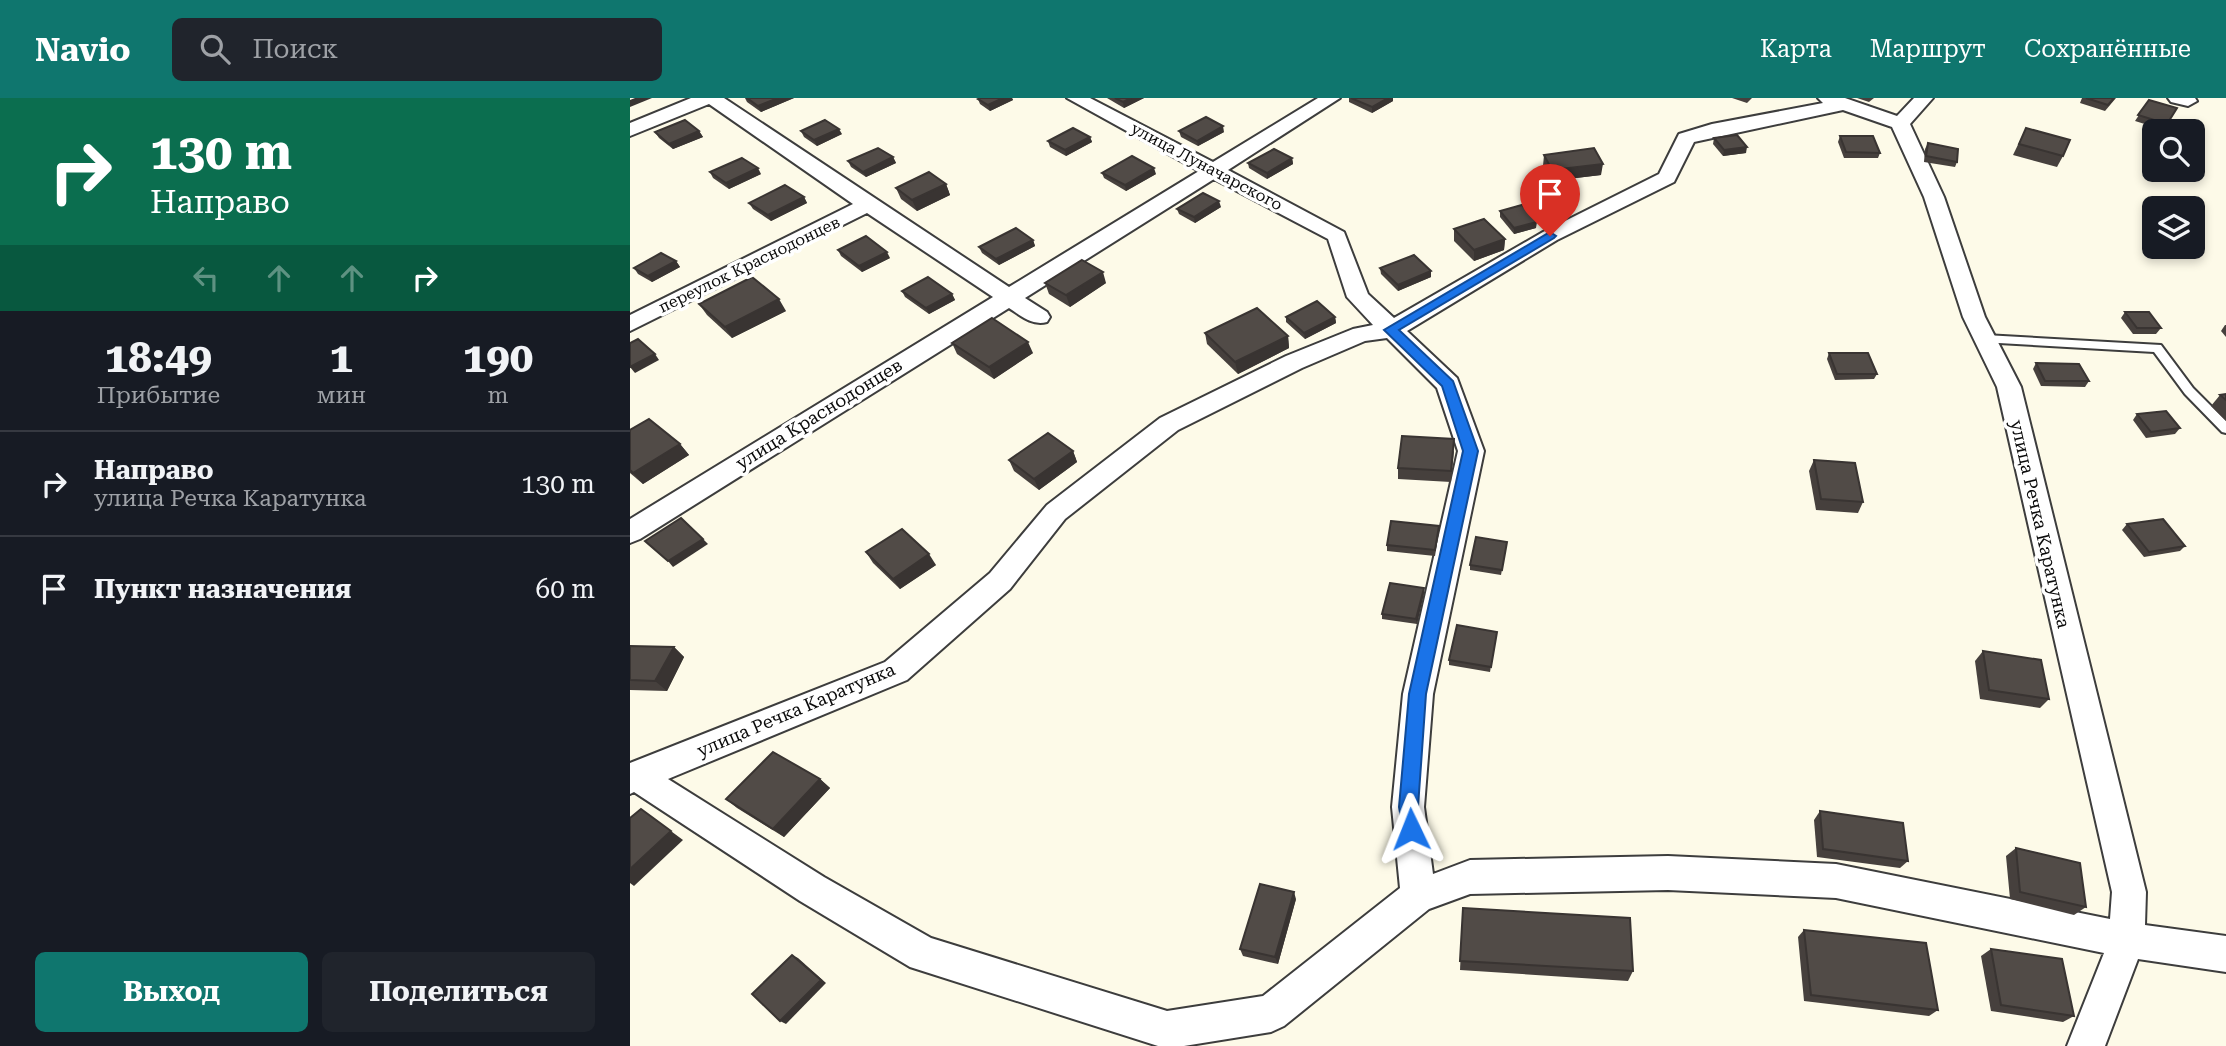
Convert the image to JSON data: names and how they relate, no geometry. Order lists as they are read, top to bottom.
{
  "streets": {
    "street": [
      "улица Луначарского",
      "переулок Краснодонцев",
      "улица Краснодонцев",
      "улица Речка Каратунка"
    ]
  },
  "crossings": [
    ["улица Луначарского", "улица Краснодонцев"],
    ["улица Луначарского", "улица Речка Каратунка"]
  ],
  "page": {
    "header": "Navio",
    "search": "Поиск",
    "nav": ["Карта", "Маршрут", "Сохранённые"],
    "turn": ["130 m", "Направо"],
    "eta": [
      "18:49",
      "Прибытие",
      "1",
      "мин",
      "190",
      "m"
    ],
    "list": [
      {
        "name": "Направо",
        "note": "улица Речка Каратунка",
        "value": "130 m"
      },
      {
        "name": "Пункт назначения",
        "value": "60 m"
      }
    ],
    "buttons": ["Выход", "Поделиться"]
  }
}
